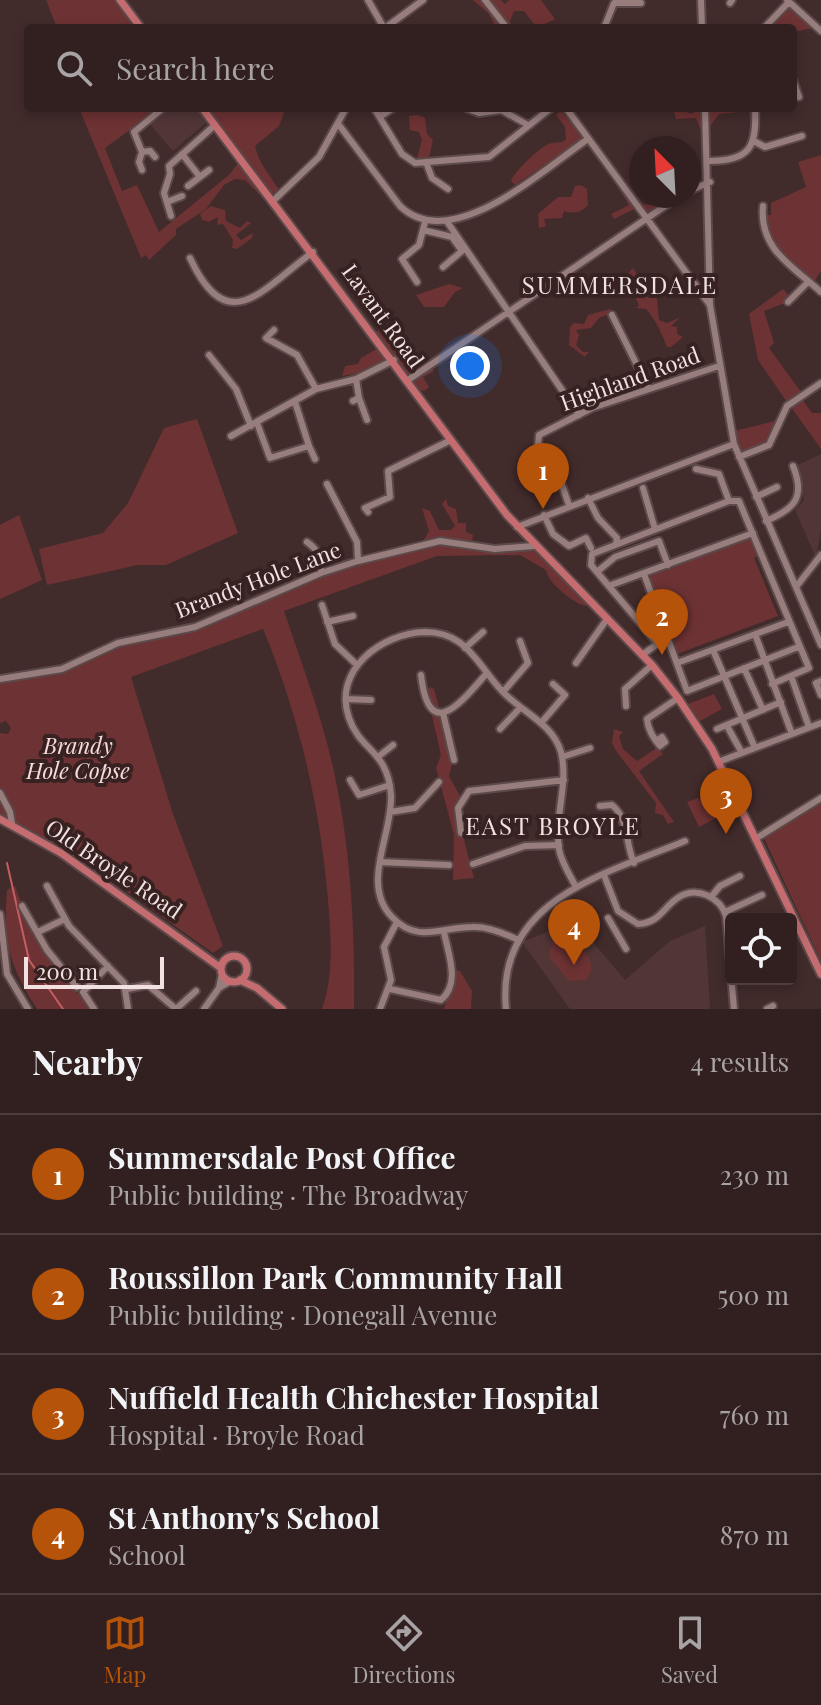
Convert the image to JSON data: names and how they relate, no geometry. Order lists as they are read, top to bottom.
{
  "streets": {
    "main road": ["Lavant Road", "Old Broyle Road"],
    "street": ["Highland Road", "Brandy Hole Lane"]
  },
  "crossings": [
    ["Lavant Road", "Brandy Hole Lane"]
  ],
  "districts": ["SUMMERSDALE", "EAST BROYLE"],
  "parks": ["Brandy Hole Copse"],
  "scale_bar": "200 m",
  "north": "top left",
  "page": {
    "search": "Search here",
    "pins": [
      "1",
      "2",
      "3",
      "4"
    ],
    "scale": "200 m",
    "heading": ["Nearby", "4 results"],
    "list": [
      {
        "mark": "1",
        "name": "Summersdale Post Office",
        "note": "Public building · The Broadway",
        "value": "230 m"
      },
      {
        "mark": "2",
        "name": "Roussillon Park Community Hall",
        "note": "Public building · Donegall Avenue",
        "value": "500 m"
      },
      {
        "mark": "3",
        "name": "Nuffield Health Chichester Hospital",
        "note": "Hospital · Broyle Road",
        "value": "760 m"
      },
      {
        "mark": "4",
        "name": "St Anthony's School",
        "note": "School",
        "value": "870 m"
      }
    ],
    "nav": ["Map", "Directions", "Saved"]
  }
}
